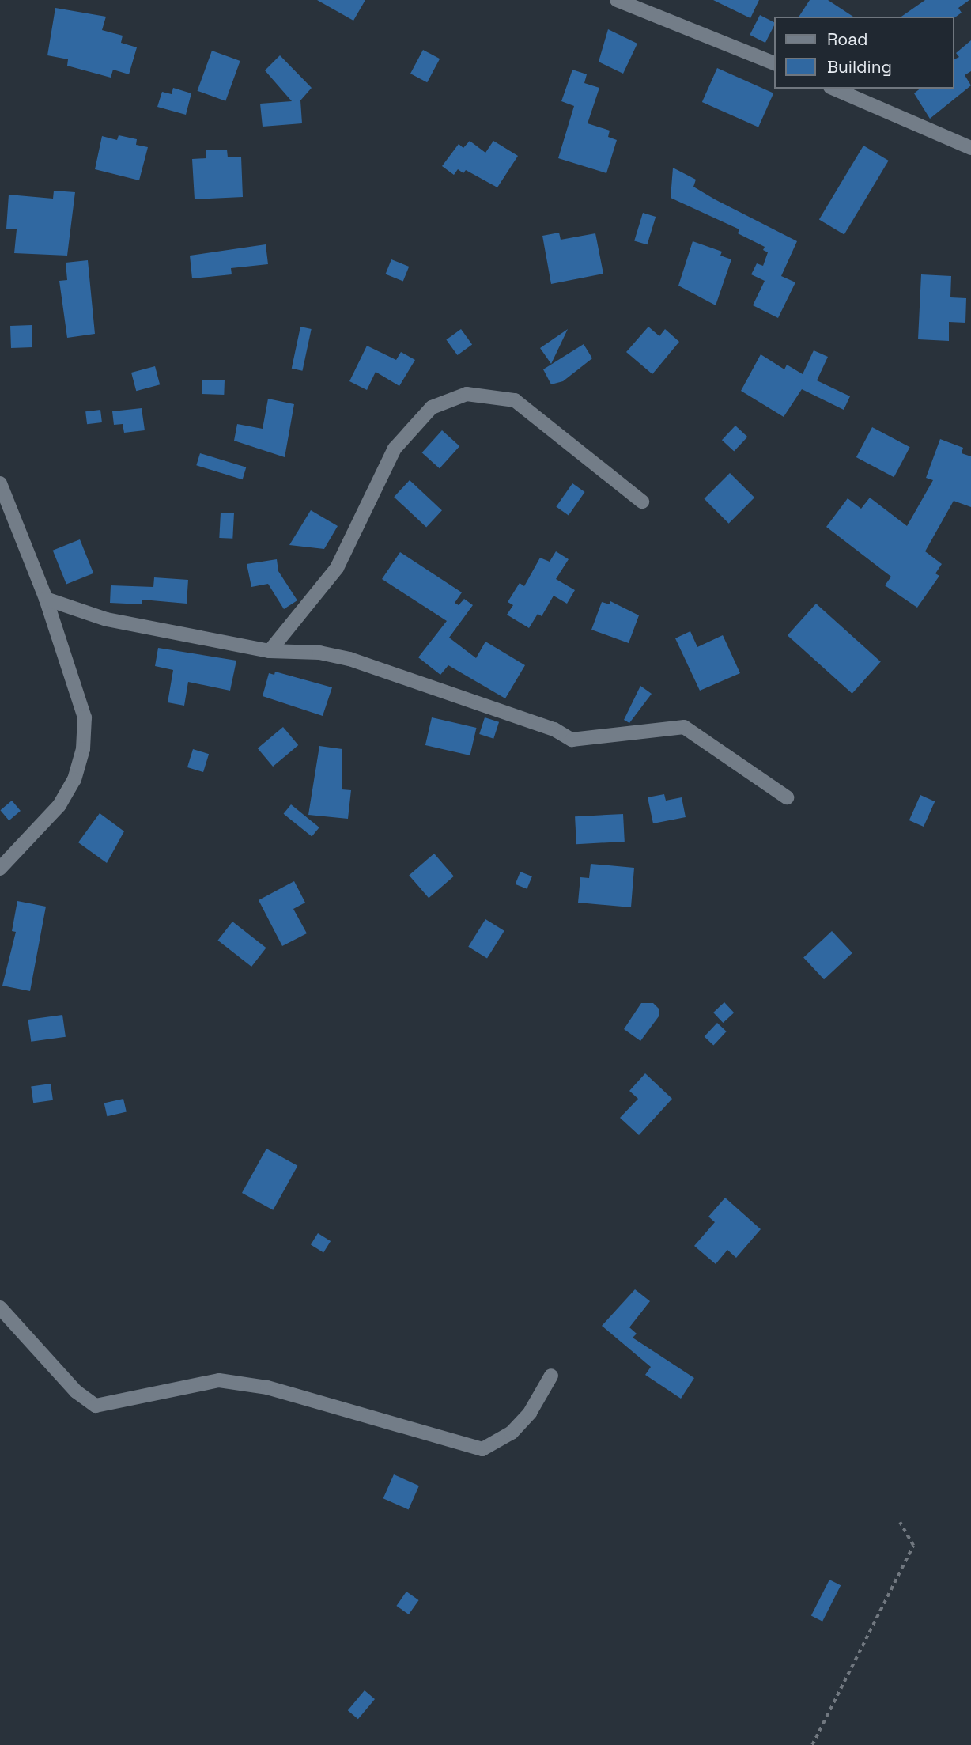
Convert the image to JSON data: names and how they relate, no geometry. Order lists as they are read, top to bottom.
{
  "legend": ["Road", "Building"]
}
